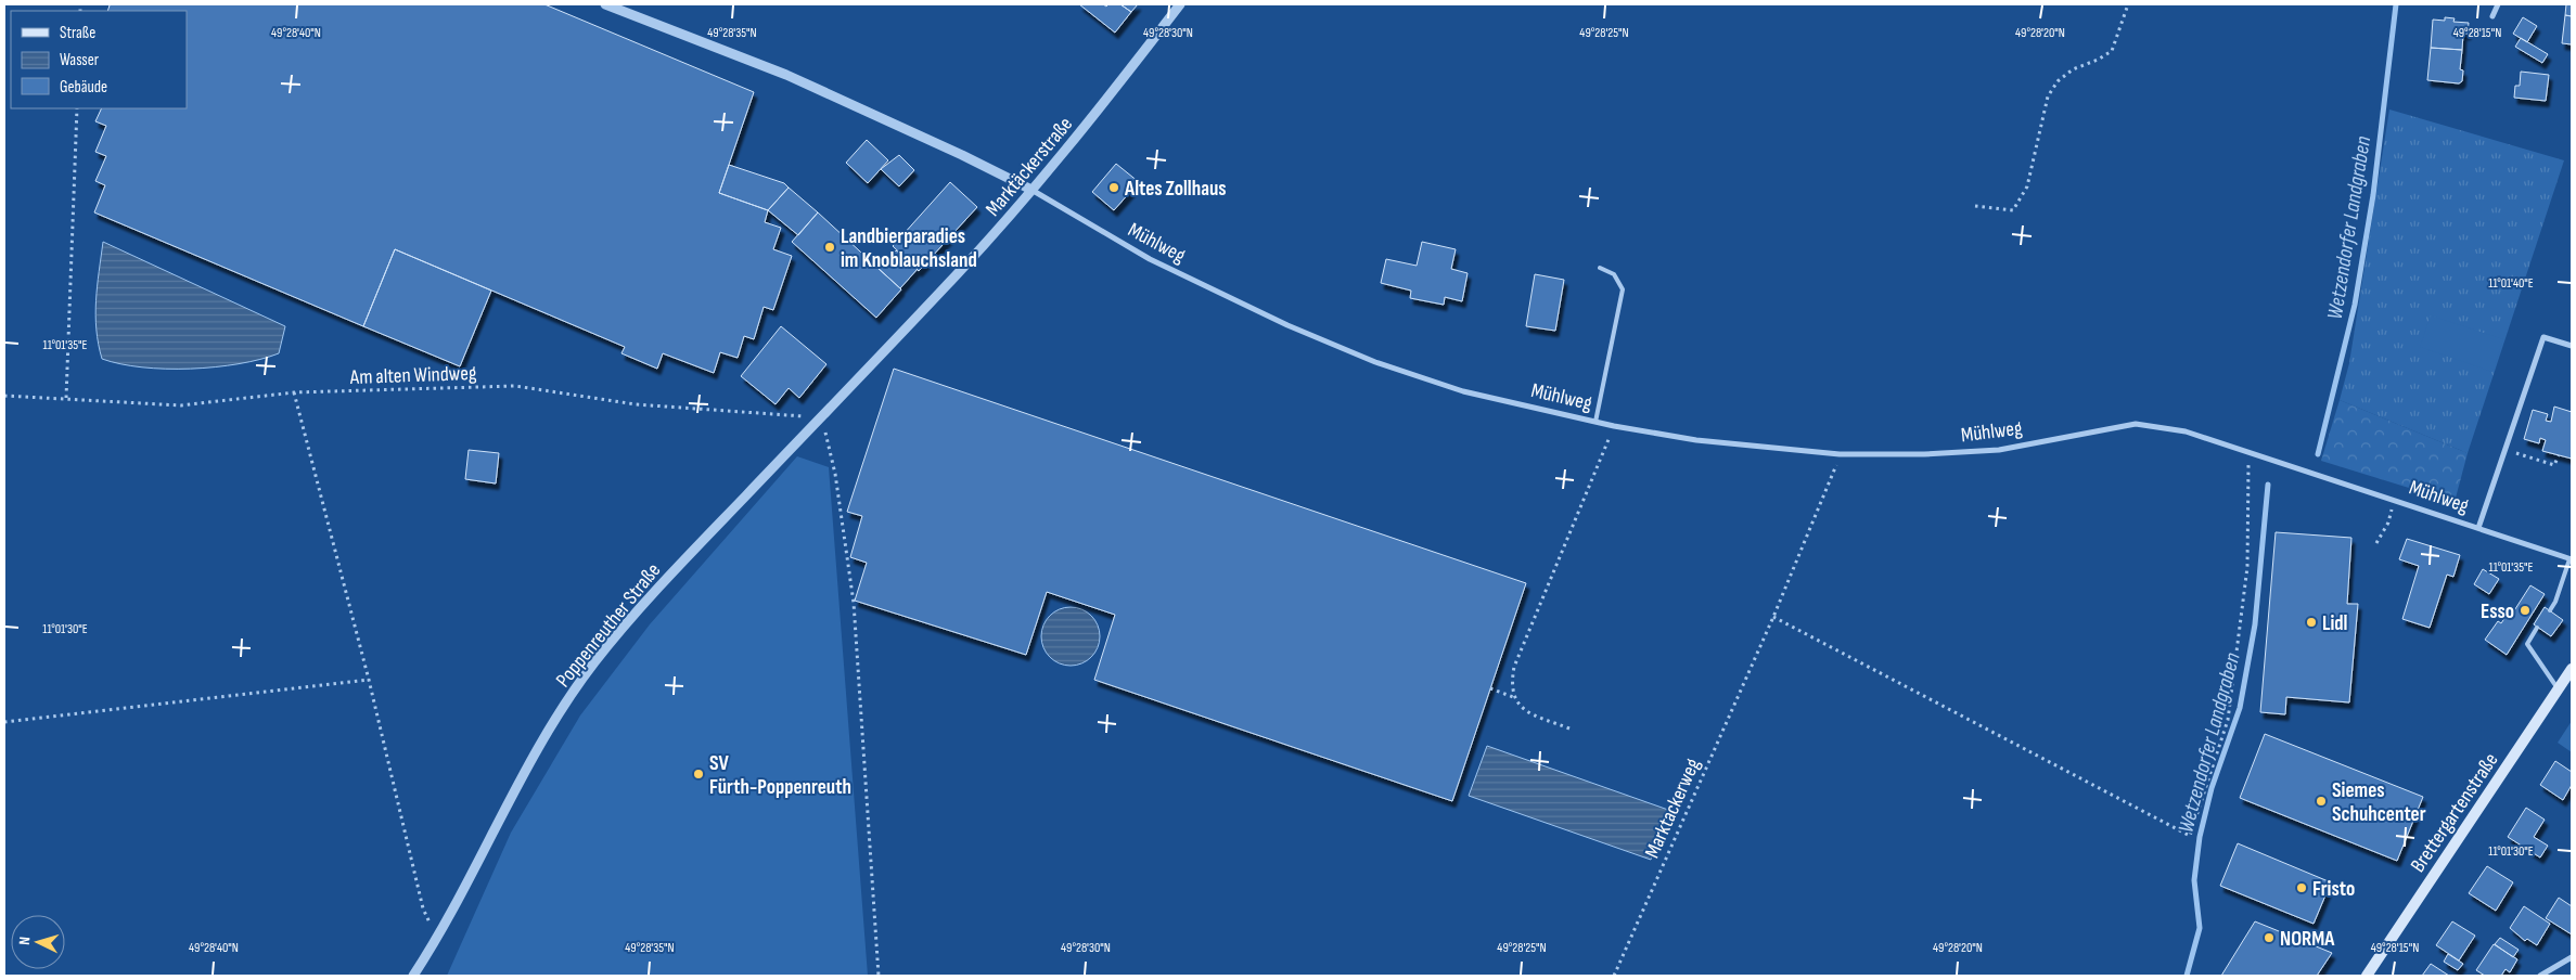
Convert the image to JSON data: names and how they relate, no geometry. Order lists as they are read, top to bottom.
{
  "streets": {
    "main road": ["Brettergartenstraße"],
    "street": ["Marktäckerstraße", "Mühlweg", "Poppenreuther Straße"],
    "path": ["Am alten Windweg", "Marktackerweg"]
  },
  "crossings": [
    ["Marktäckerstraße", "Mühlweg"],
    ["Marktäckerstraße", "Poppenreuther Straße"],
    ["Mühlweg", "Marktackerweg"],
    ["Am alten Windweg", "Poppenreuther Straße"]
  ],
  "water": ["Wetzendorfer Landgraben"],
  "places": [
    "Altes Zollhaus",
    "Landbierparadies im Knoblauchsland",
    "Esso",
    "Lidl",
    "SV Fürth-Poppenreuth",
    "Siemes Schuhcenter",
    "Fristo",
    "NORMA"
  ],
  "legend": ["Straße", "Wasser", "Gebäude"],
  "north": "left",
  "coordinates": [
    "49°28'40\"N",
    "49°28'35\"N",
    "49°28'30\"N",
    "49°28'25\"N",
    "49°28'20\"N",
    "49°28'15\"N",
    "11°01'40\"E",
    "11°01'35\"E",
    "11°01'30\"E"
  ]
}
